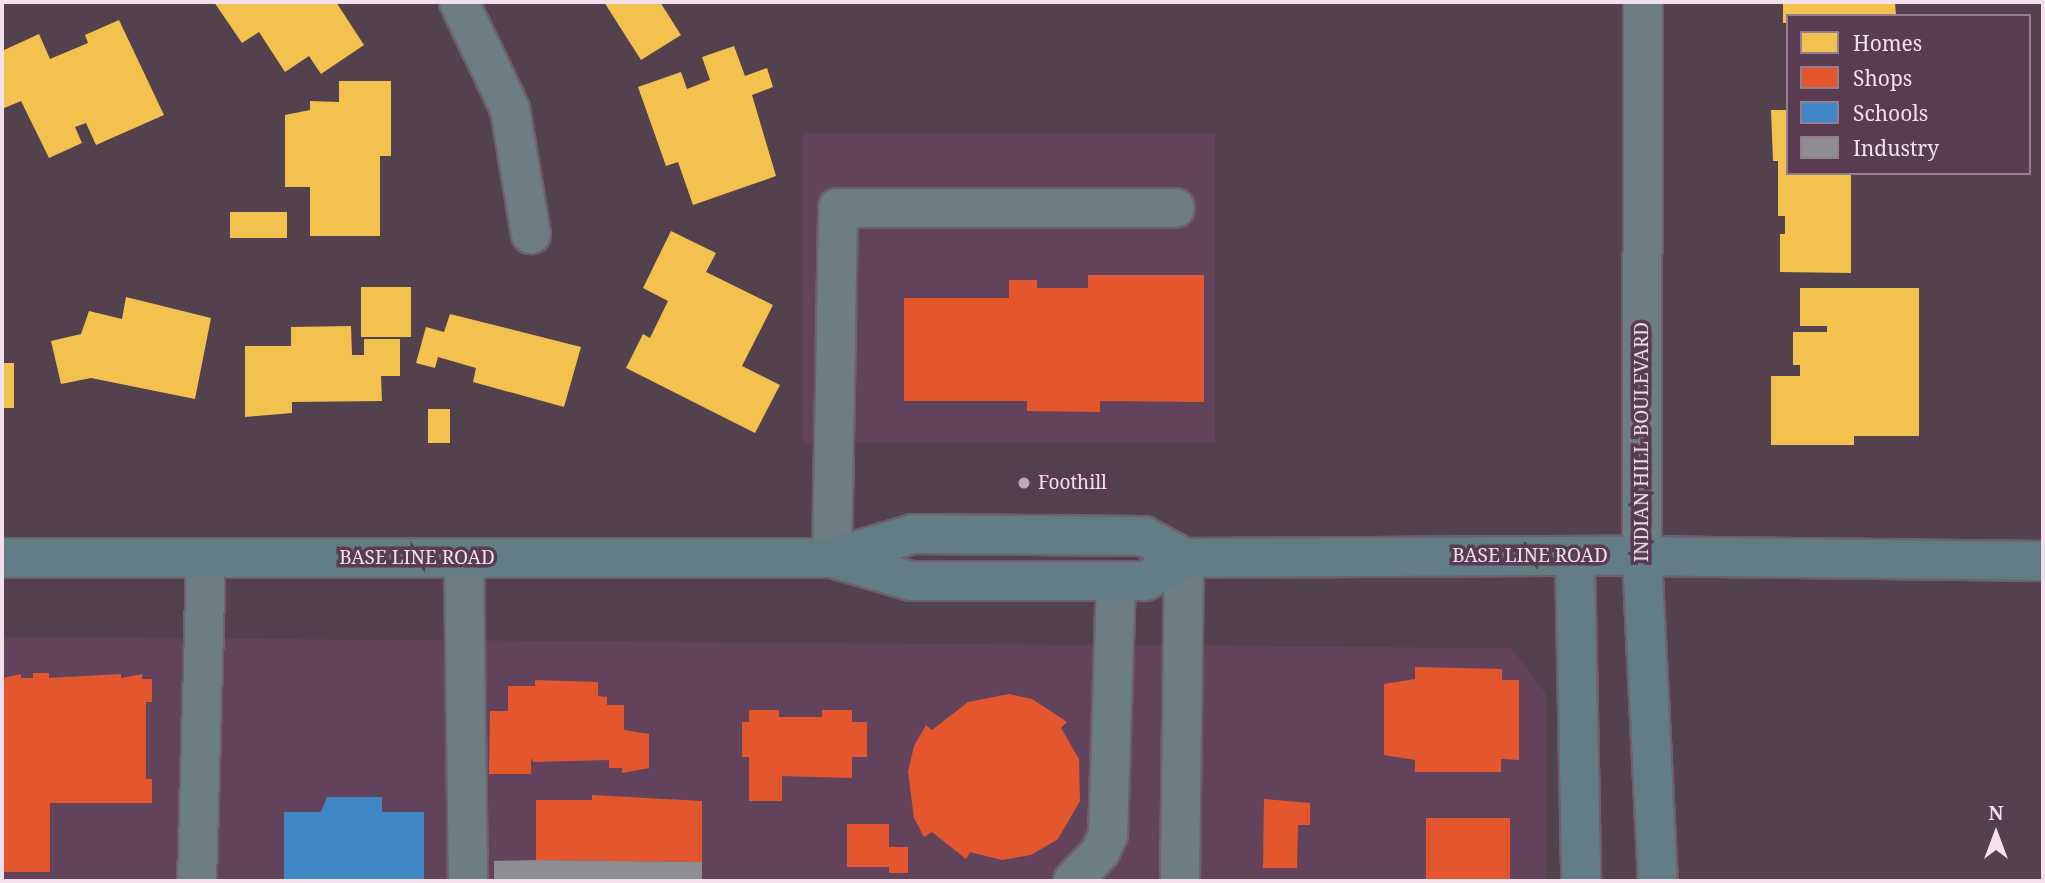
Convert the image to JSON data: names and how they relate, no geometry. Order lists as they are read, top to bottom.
{
  "streets": {
    "main road": ["INDIAN HILL BOULEVARD", "BASE LINE ROAD"]
  },
  "crossings": [
    ["INDIAN HILL BOULEVARD", "BASE LINE ROAD"]
  ],
  "places": ["Foothill"],
  "legend": [
    "Homes",
    "Shops",
    "Schools",
    "Industry"
  ],
  "north": "top"
}
